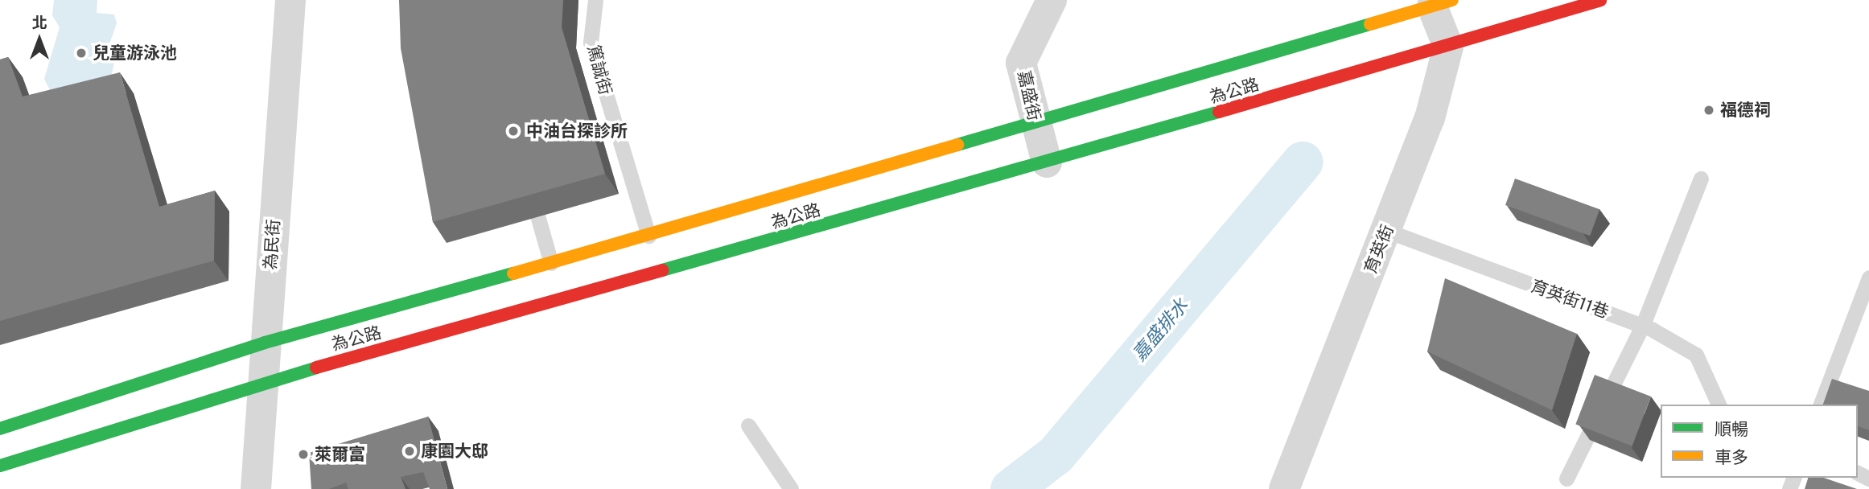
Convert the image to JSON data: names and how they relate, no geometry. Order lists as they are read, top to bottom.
{
  "streets": {
    "street": [
      "為公路",
      "嘉盛街",
      "為民街",
      "育英街"
    ],
    "lane": ["篤誠街", "育英街11巷"]
  },
  "crossings": [
    ["篤誠街", "為公路"],
    ["為公路", "嘉盛街"],
    ["為公路", "為民街"],
    ["為公路", "育英街"],
    ["育英街", "育英街11巷"]
  ],
  "water": ["嘉盛排水"],
  "places": [
    "兒童游泳池",
    "福德祠",
    "中油台探診所",
    "康園大邸",
    "萊爾富"
  ],
  "legend": ["順暢", "車多"],
  "north": "top"
}
